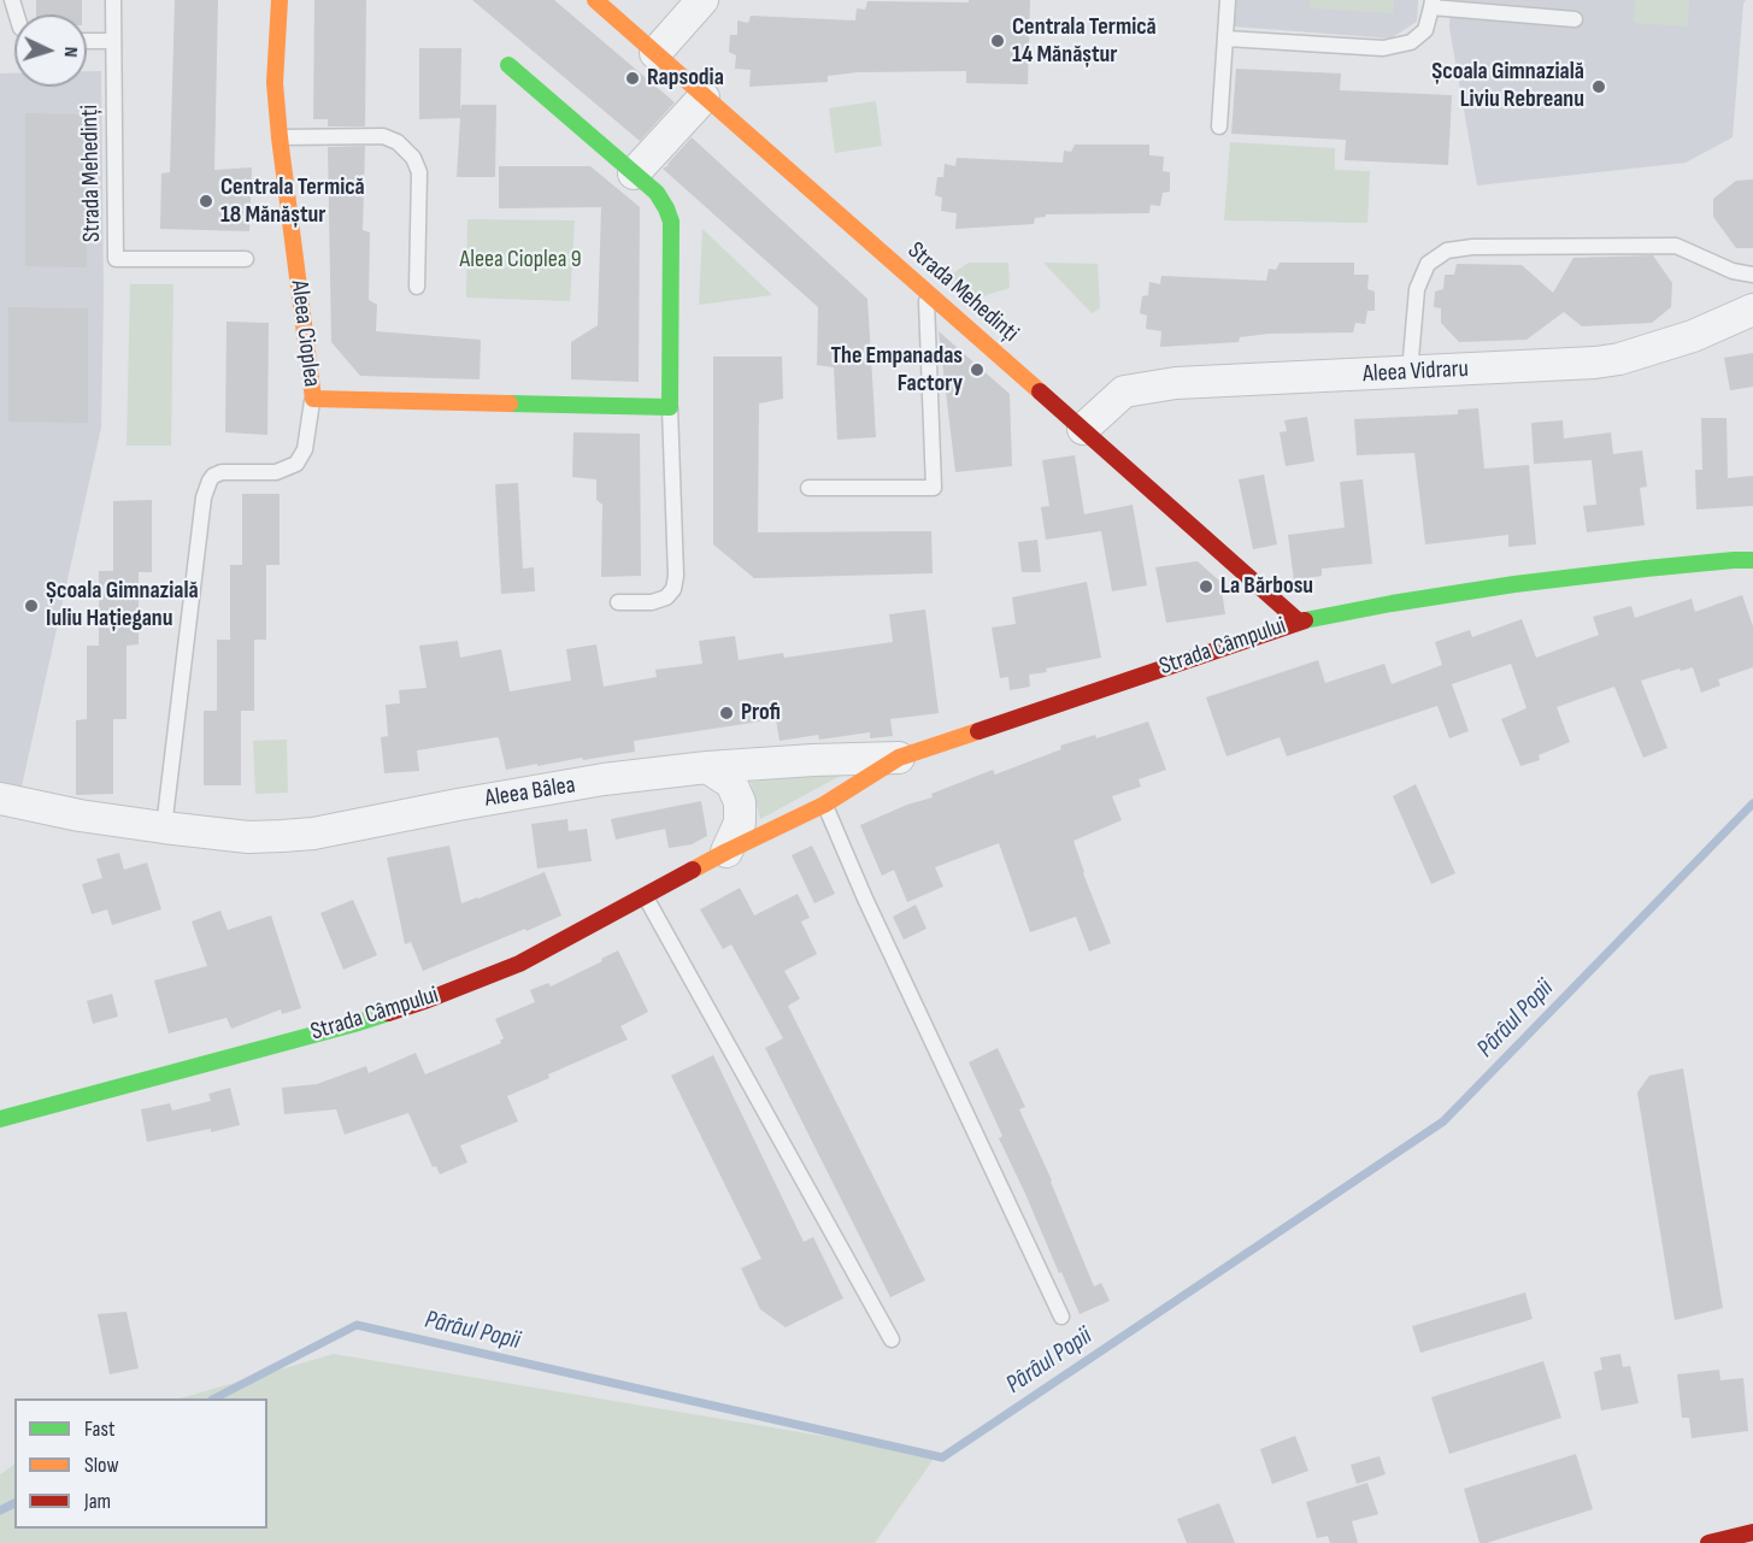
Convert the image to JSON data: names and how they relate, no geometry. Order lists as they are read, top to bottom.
{
  "streets": {
    "street": [
      "Strada Mehedinți",
      "Aleea Cioplea",
      "Aleea Vidraru",
      "Strada Câmpului",
      "Aleea Bâlea"
    ]
  },
  "crossings": [
    ["Strada Mehedinți", "Aleea Vidraru"],
    ["Strada Mehedinți", "Strada Câmpului"],
    ["Strada Câmpului", "Aleea Bâlea"]
  ],
  "water": ["Pârâul Popii"],
  "parks": ["Aleea Cioplea 9"],
  "places": [
    "Centrala Termică 14 Mănăștur",
    "Rapsodia",
    "Școala Gimnazială Liviu Rebreanu",
    "Centrala Termică 18 Mănăștur",
    "The Empanadas Factory",
    "La Bărbosu",
    "Școala Gimnazială Iuliu Hațieganu",
    "Profi"
  ],
  "legend": ["Fast", "Slow", "Jam"],
  "north": "right"
}
